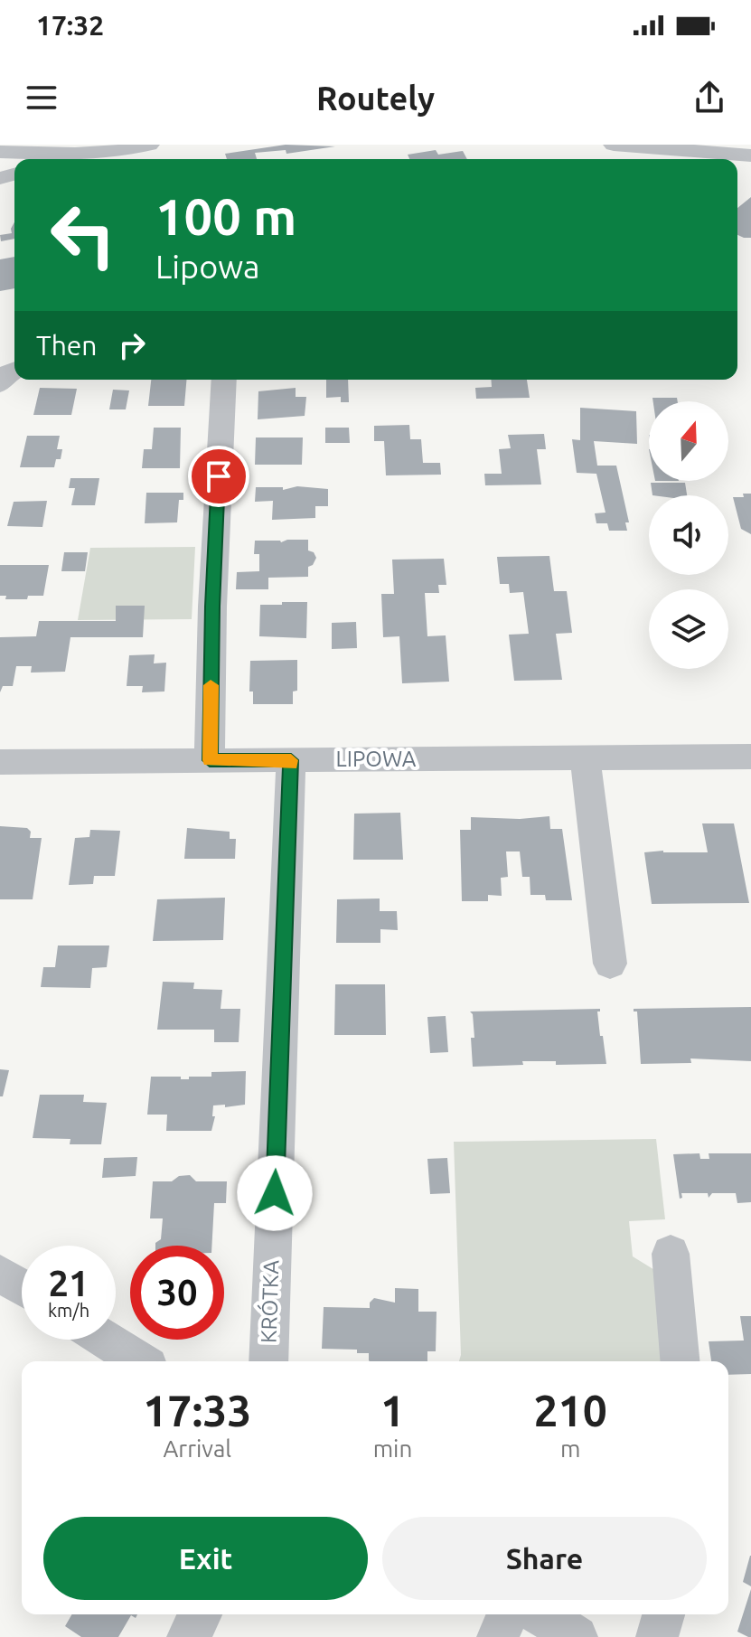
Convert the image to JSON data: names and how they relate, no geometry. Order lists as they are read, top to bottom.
{
  "streets": {
    "street": ["LIPOWA", "KRÓTKA"]
  },
  "crossings": [
    ["LIPOWA", "KRÓTKA"]
  ],
  "north": "top",
  "page": {
    "status": "17:32",
    "header": "Routely",
    "turn": ["100 m", "Lipowa"],
    "then": "Then",
    "speed": "21 km/h",
    "limit": "30",
    "eta": [
      "17:33",
      "Arrival",
      "1",
      "min",
      "210",
      "m"
    ],
    "buttons": ["Exit", "Share"]
  }
}
